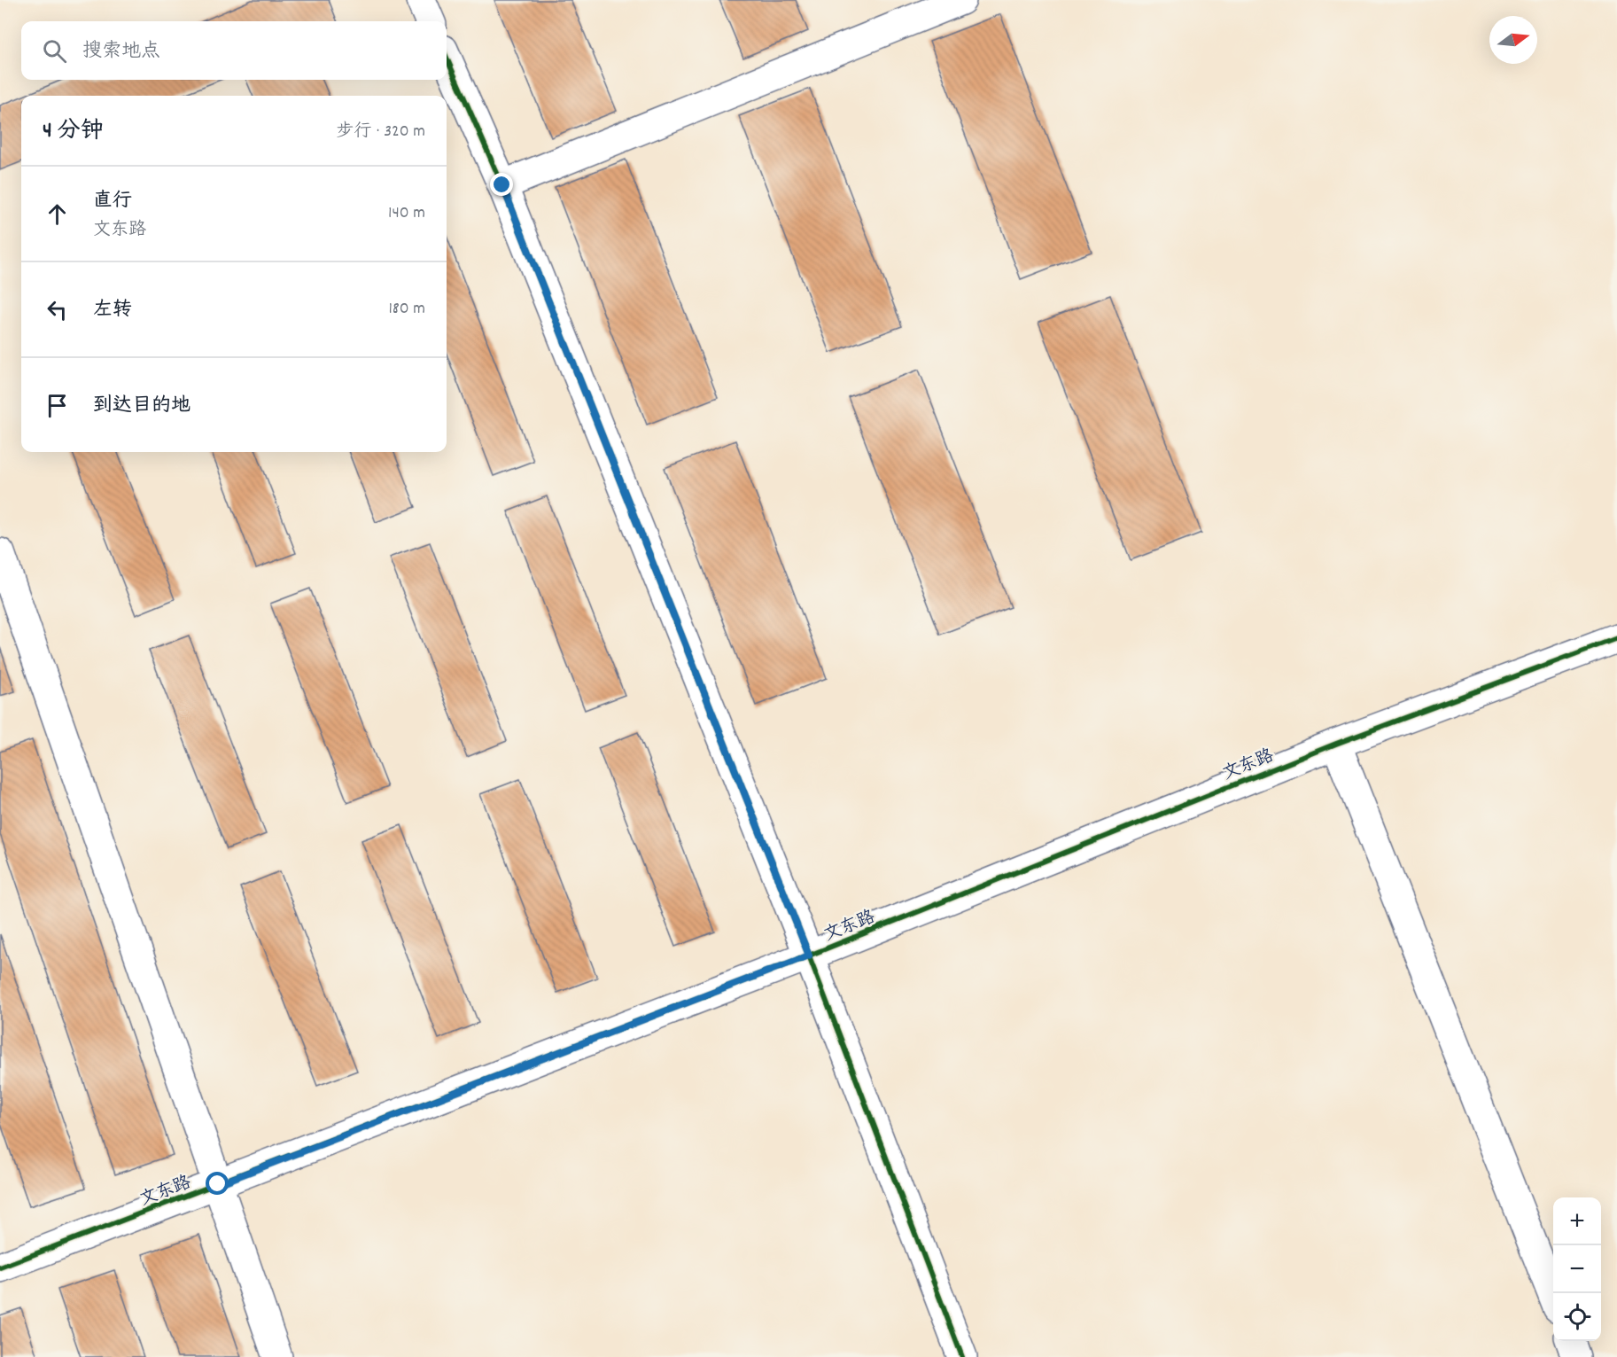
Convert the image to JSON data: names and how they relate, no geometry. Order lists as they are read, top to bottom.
{
  "streets": {
    "street": ["文东路"]
  },
  "north": "right",
  "page": {
    "search": "搜索地点",
    "heading": ["4 分钟", "步行 · 320 m"],
    "list": [
      ["直行", "文东路", "140 m"],
      ["左转", "180 m"],
      "到达目的地"
    ],
    "map_buttons": ["+", "−"]
  }
}
